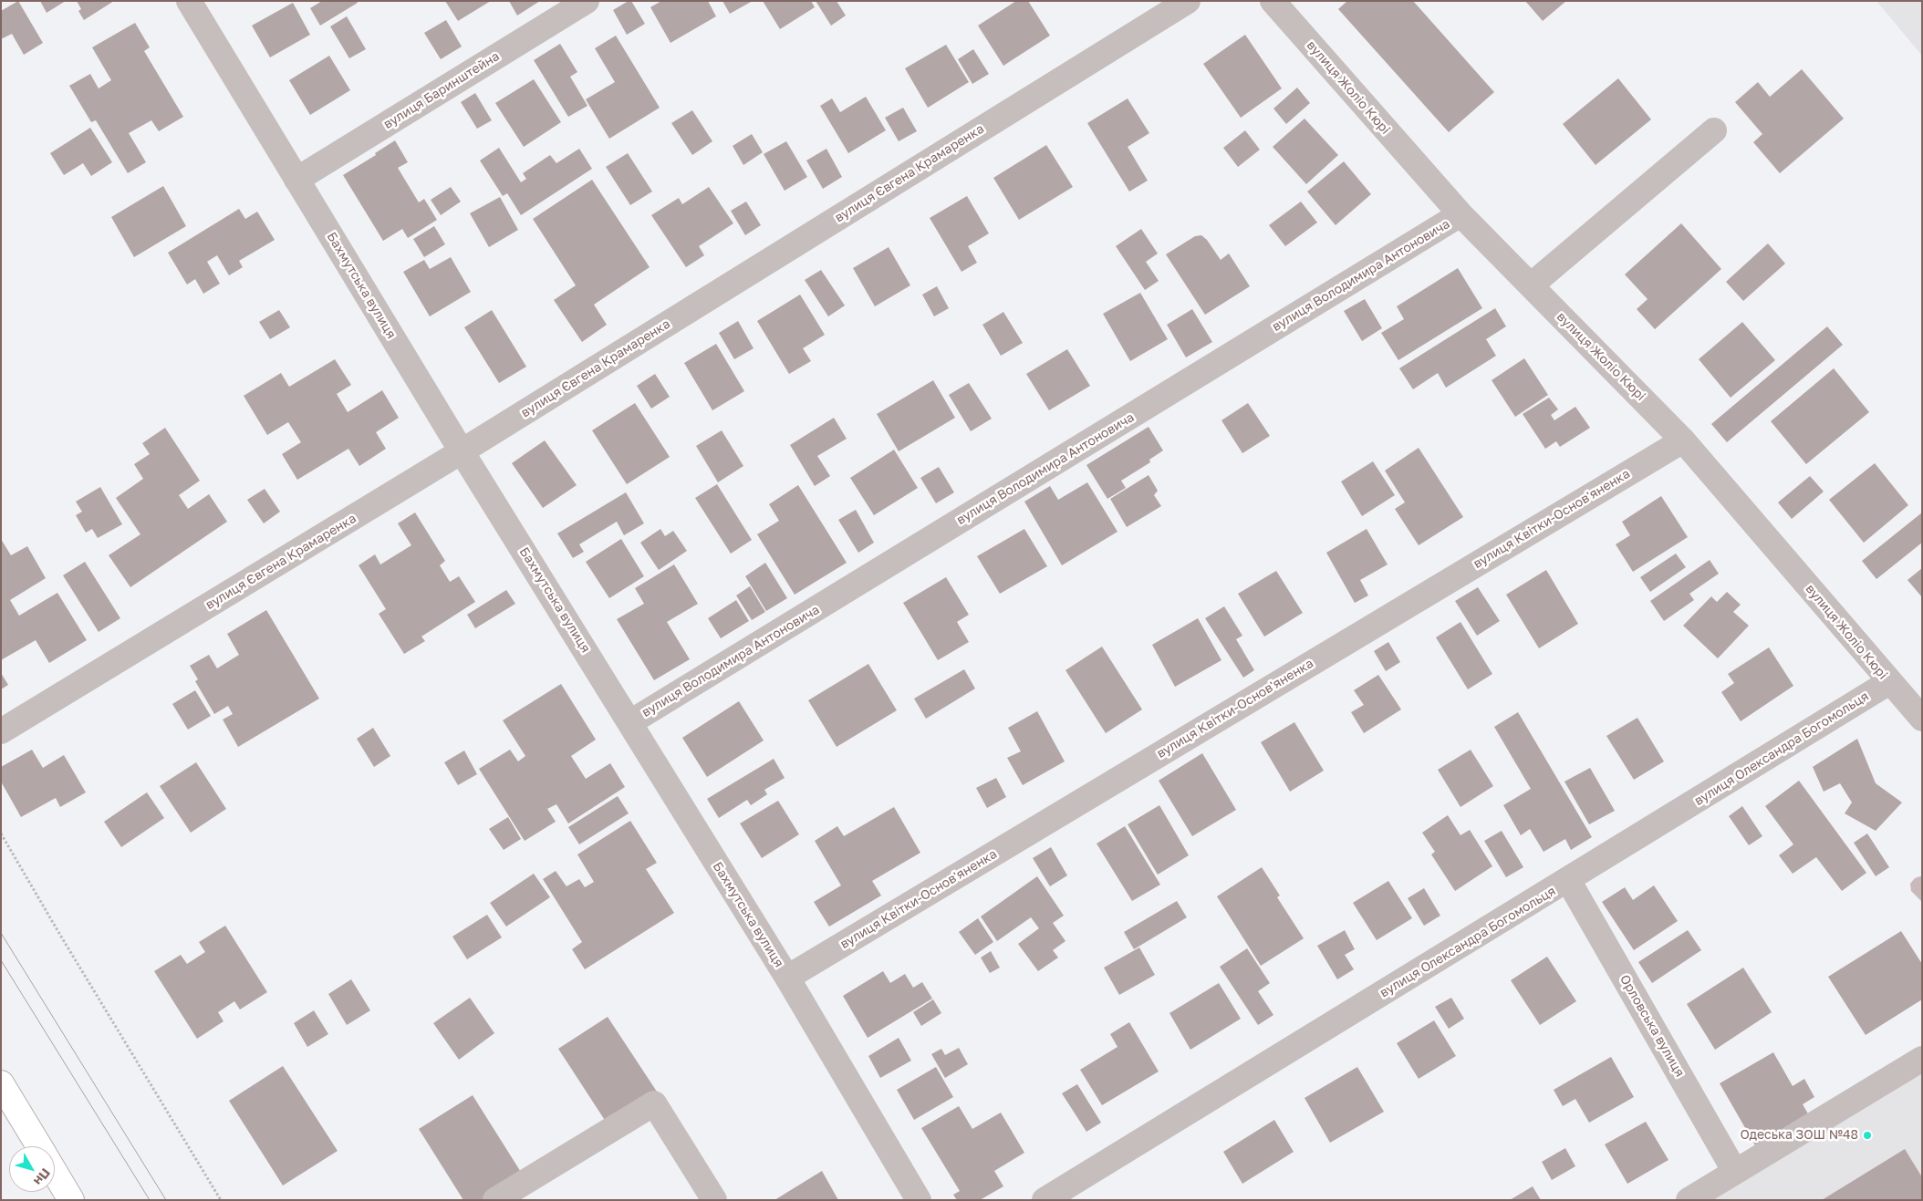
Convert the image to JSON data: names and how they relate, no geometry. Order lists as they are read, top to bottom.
{
  "streets": {
    "street": [
      "вулиця Жоліо Кюрі",
      "вулиця Баринштейна",
      "вулиця Євгена Крамаренка",
      "вулиця Володимира Антоновича",
      "Бахмутська вулиця",
      "вулиця Квітки-Основ'яненка",
      "вулиця Олександра Богомольця",
      "Орловська вулиця"
    ]
  },
  "crossings": [
    ["вулиця Жоліо Кюрі", "вулиця Володимира Антоновича"],
    ["вулиця Жоліо Кюрі", "вулиця Квітки-Основ'яненка"],
    ["вулиця Жоліо Кюрі", "вулиця Олександра Богомольця"],
    ["вулиця Баринштейна", "Бахмутська вулиця"],
    ["вулиця Євгена Крамаренка", "Бахмутська вулиця"],
    ["вулиця Володимира Антоновича", "Бахмутська вулиця"],
    ["Бахмутська вулиця", "вулиця Квітки-Основ'яненка"],
    ["вулиця Олександра Богомольця", "Орловська вулиця"]
  ],
  "places": ["Одеська ЗОШ №48"],
  "north": "bottom right"
}
